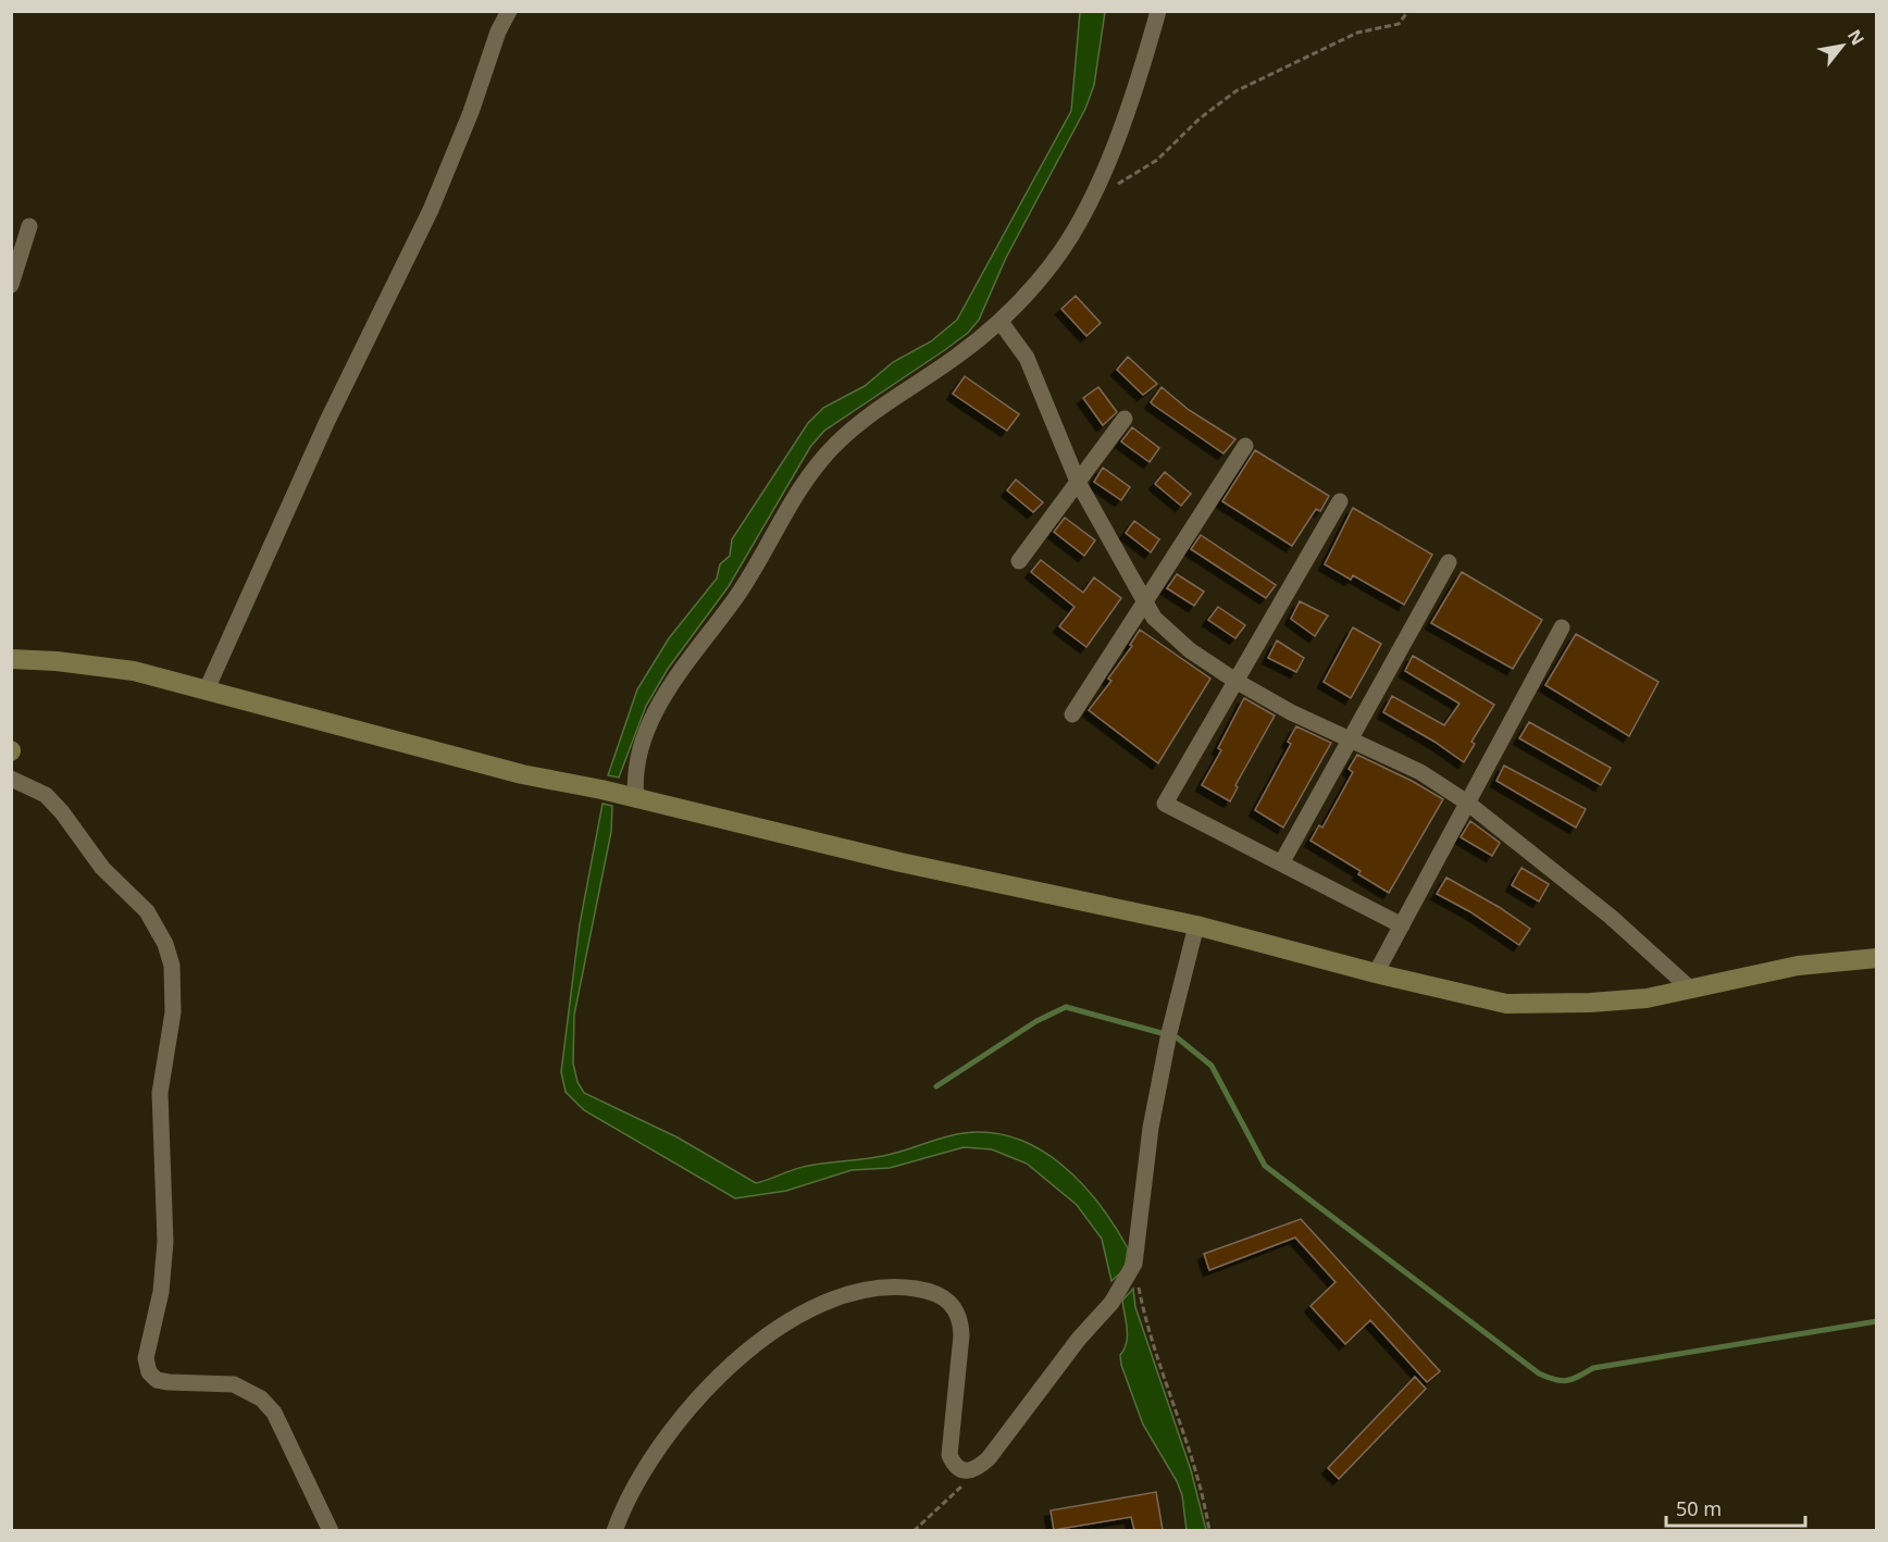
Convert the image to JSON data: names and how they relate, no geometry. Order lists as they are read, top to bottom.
{
  "scale_bar": "50 m",
  "north": "top right"
}
